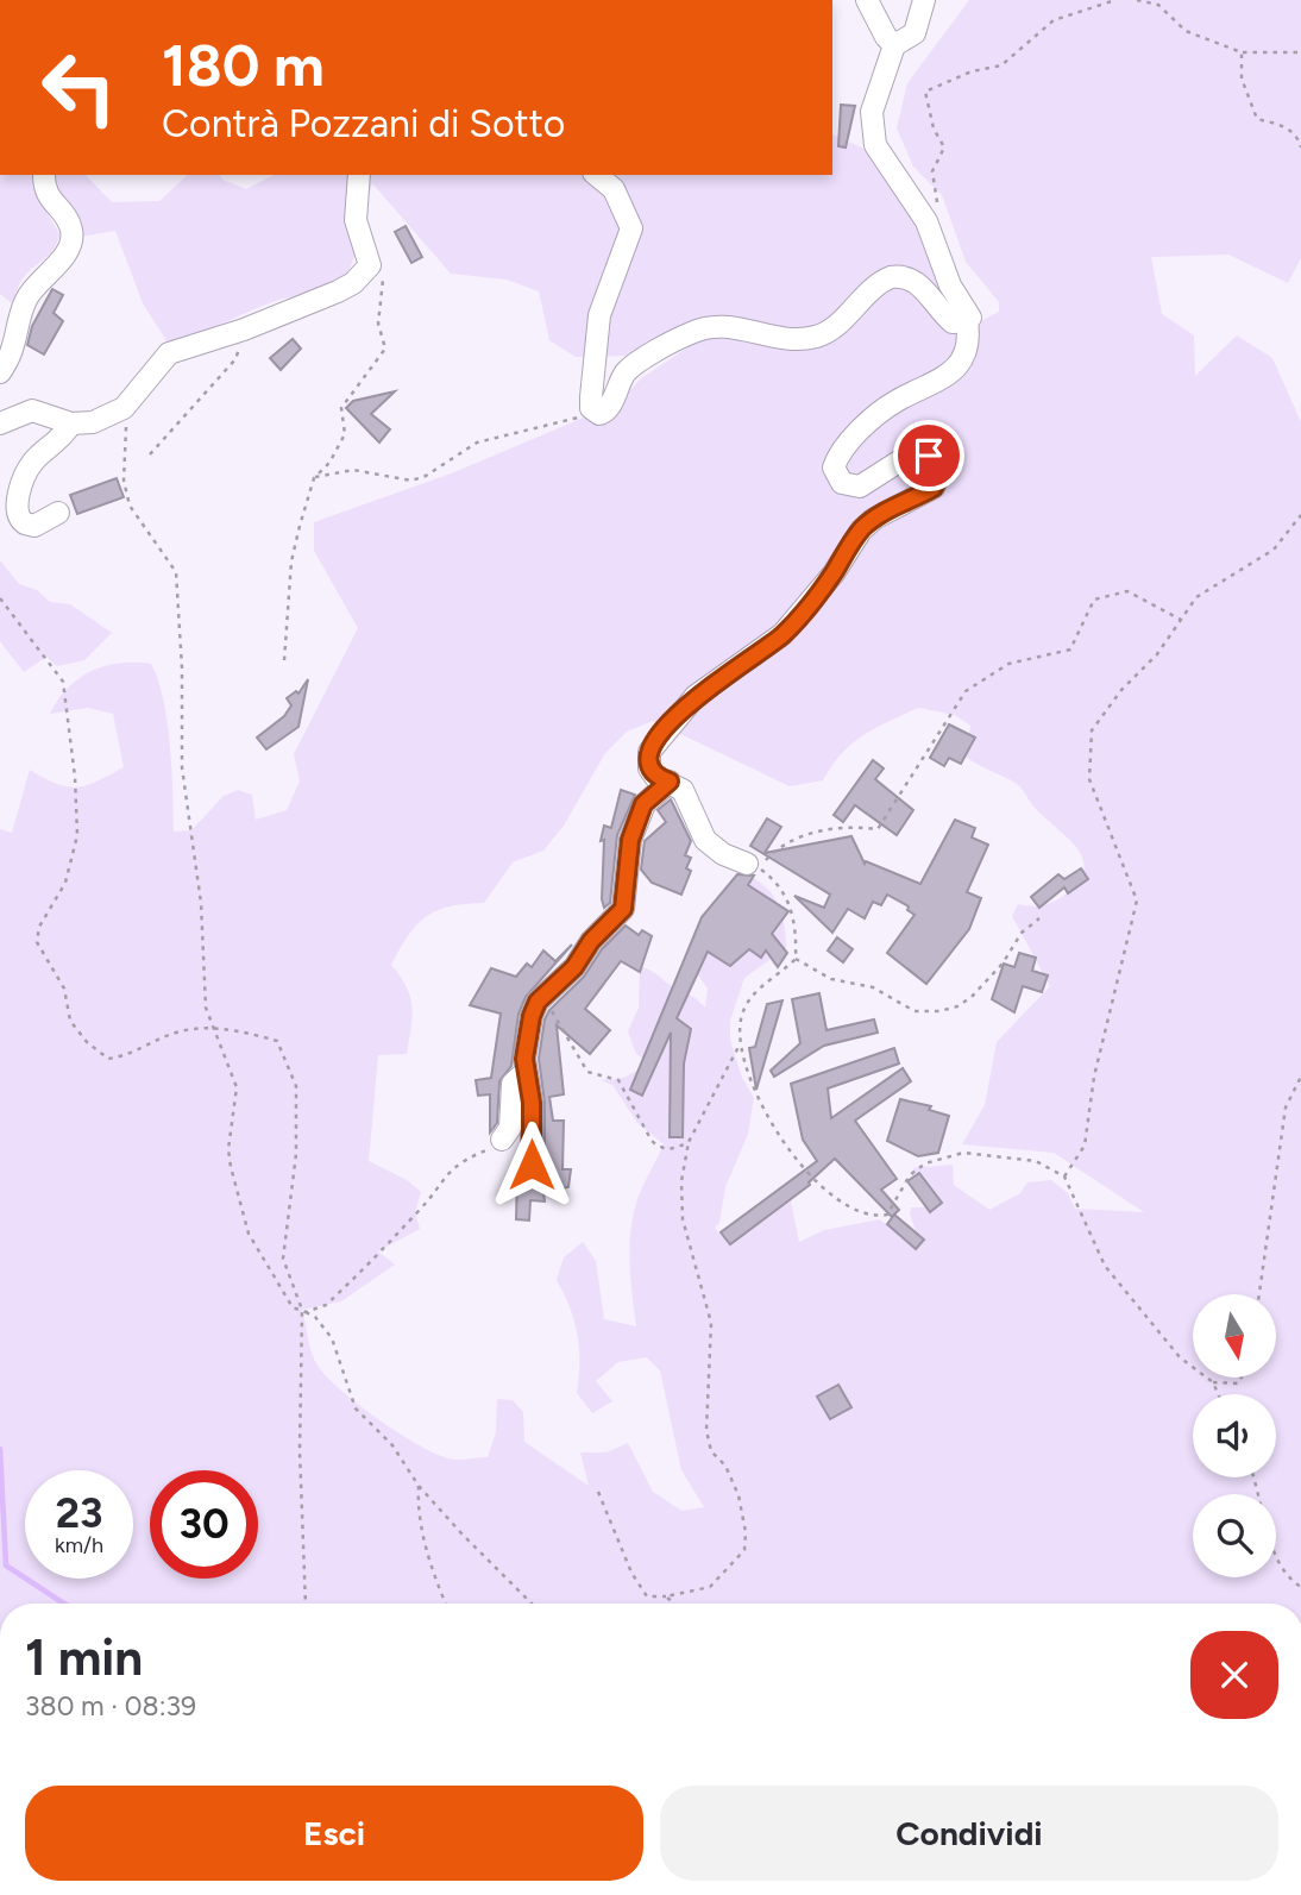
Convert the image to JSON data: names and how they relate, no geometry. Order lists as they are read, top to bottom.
{
  "north": "bottom",
  "page": {
    "turn": ["180 m", "Contrà Pozzani di Sotto"],
    "speed": "23 km/h",
    "limit": "30",
    "heading": ["1 min", "380 m · 08:39"],
    "buttons": ["Esci", "Condividi"]
  }
}
